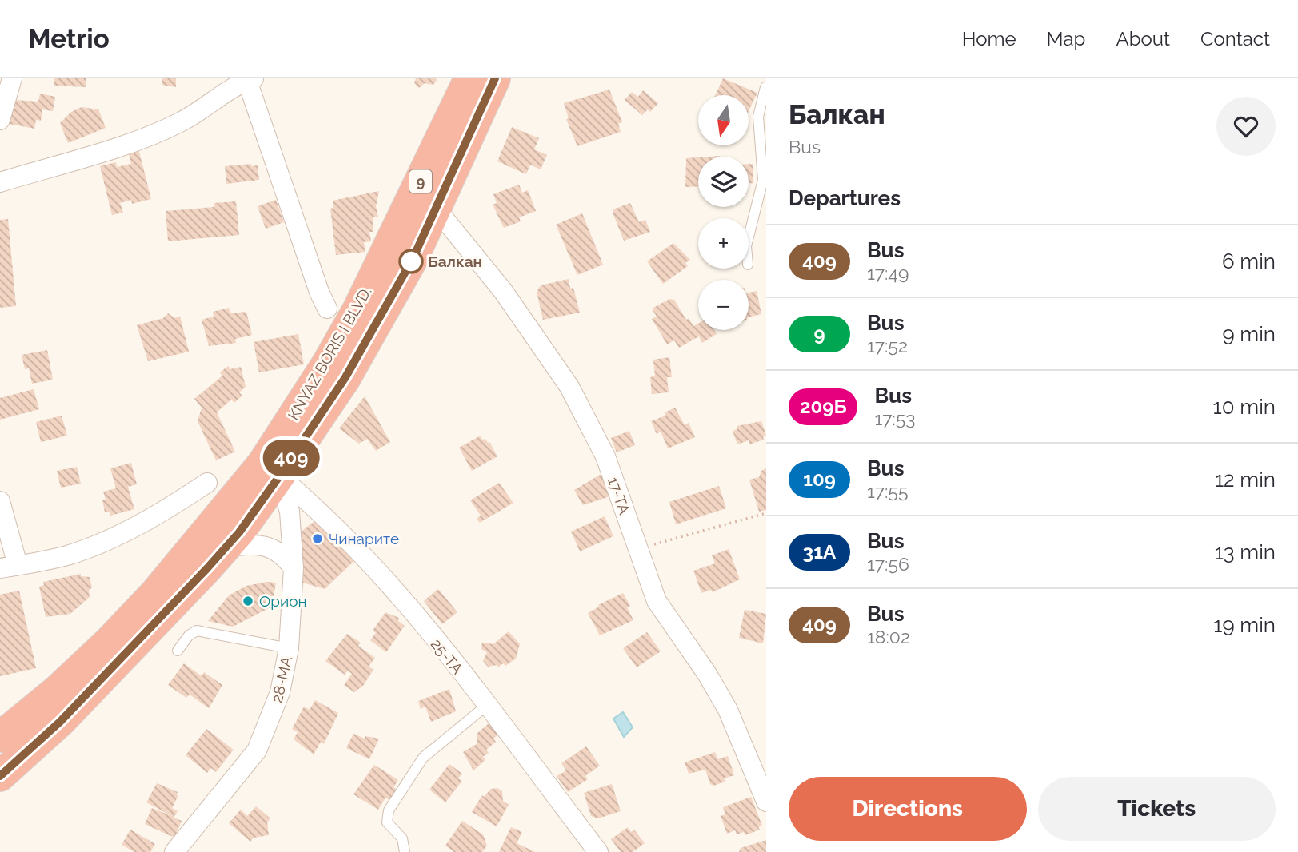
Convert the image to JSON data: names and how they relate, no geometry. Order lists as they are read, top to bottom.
{
  "streets": {
    "highway": ["9", "KNYAZ BORIS I BLVD."],
    "street": ["17-ТА", "25-ТА", "28-МА"]
  },
  "crossings": [
    ["KNYAZ BORIS I BLVD.", "17-ТА"],
    ["KNYAZ BORIS I BLVD.", "25-ТА"],
    ["KNYAZ BORIS I BLVD.", "28-МА"],
    ["25-ТА", "28-МА"]
  ],
  "places": ["Балкан", "Чинарите", "Орион"],
  "lines": ["bus line 409"],
  "north": "bottom",
  "page": {
    "header": "Metrio",
    "nav": [
      "Home",
      "Map",
      "About",
      "Contact"
    ],
    "on_map": "409",
    "heading": [
      ["Балкан", "Bus"],
      "Departures"
    ],
    "map_buttons": ["+", "−"],
    "list": [
      {
        "mark": "409",
        "name": "Bus",
        "note": "17:49",
        "value": "6 min"
      },
      {
        "mark": "9",
        "name": "Bus",
        "note": "17:52",
        "value": "9 min"
      },
      {
        "mark": "209Б",
        "name": "Bus",
        "note": "17:53",
        "value": "10 min"
      },
      {
        "mark": "109",
        "name": "Bus",
        "note": "17:55",
        "value": "12 min"
      },
      {
        "mark": "31А",
        "name": "Bus",
        "note": "17:56",
        "value": "13 min"
      },
      {
        "mark": "409",
        "name": "Bus",
        "note": "18:02",
        "value": "19 min"
      }
    ],
    "buttons": ["Directions", "Tickets"]
  }
}
